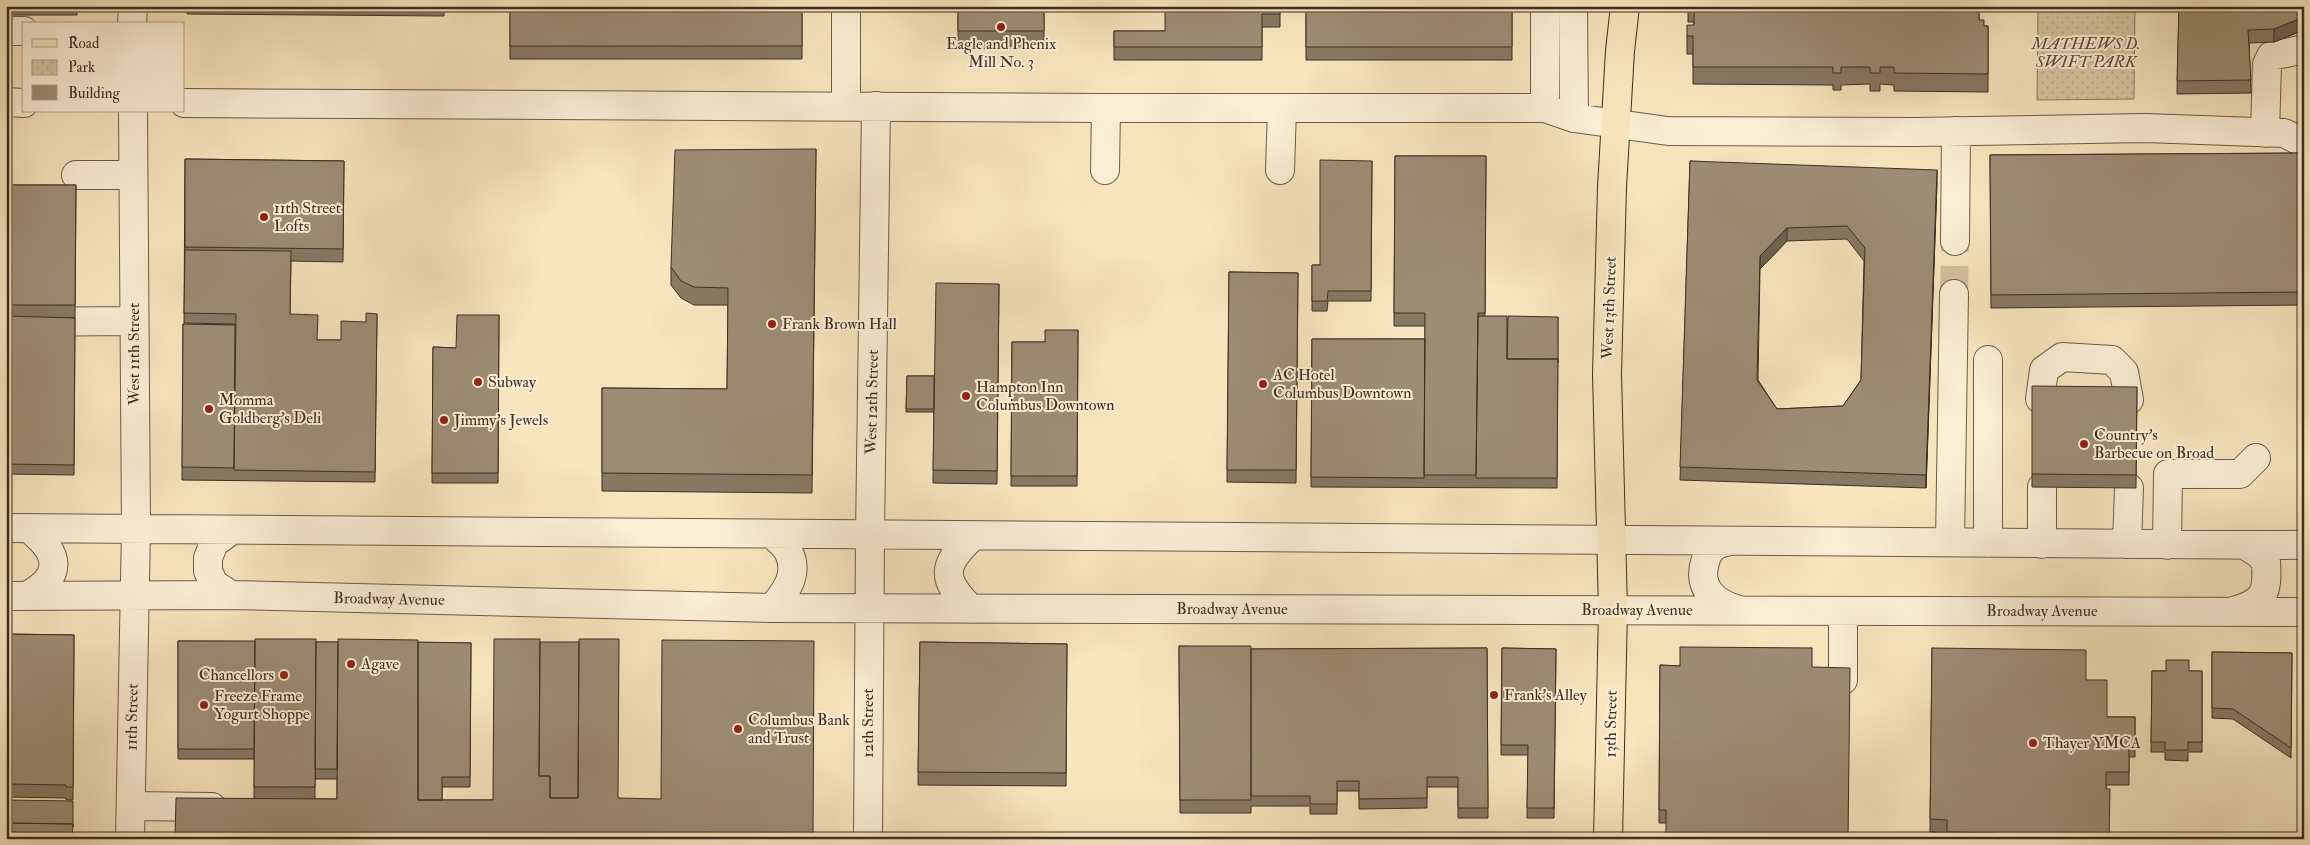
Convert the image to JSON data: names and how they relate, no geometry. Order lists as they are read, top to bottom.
{
  "streets": {
    "main road": ["West 13th Street", "13th Street"],
    "street": [
      "West 11th Street",
      "West 12th Street",
      "Broadway Avenue",
      "11th Street",
      "12th Street"
    ]
  },
  "crossings": [
    ["West 13th Street", "Broadway Avenue"],
    ["West 13th Street", "13th Street"],
    ["West 11th Street", "Broadway Avenue"],
    ["West 11th Street", "11th Street"],
    ["West 12th Street", "Broadway Avenue"],
    ["West 12th Street", "12th Street"],
    ["Broadway Avenue", "11th Street"],
    ["Broadway Avenue", "12th Street"],
    ["Broadway Avenue", "13th Street"]
  ],
  "parks": ["MATHEWS D. SWIFT PARK"],
  "places": [
    "Eagle and Phenix Mill No. 3",
    "11th Street Lofts",
    "Frank Brown Hall",
    "Subway",
    "AC Hotel Columbus Downtown",
    "Hampton Inn Columbus Downtown",
    "Momma Goldberg's Deli",
    "Jimmy's Jewels",
    "Country's Barbecue on Broad",
    "Agave",
    "Chancellors",
    "Frank's Alley",
    "Freeze Frame Yogurt Shoppe",
    "Columbus Bank and Trust",
    "Thayer YMCA"
  ],
  "legend": ["Road", "Park", "Building"]
}
